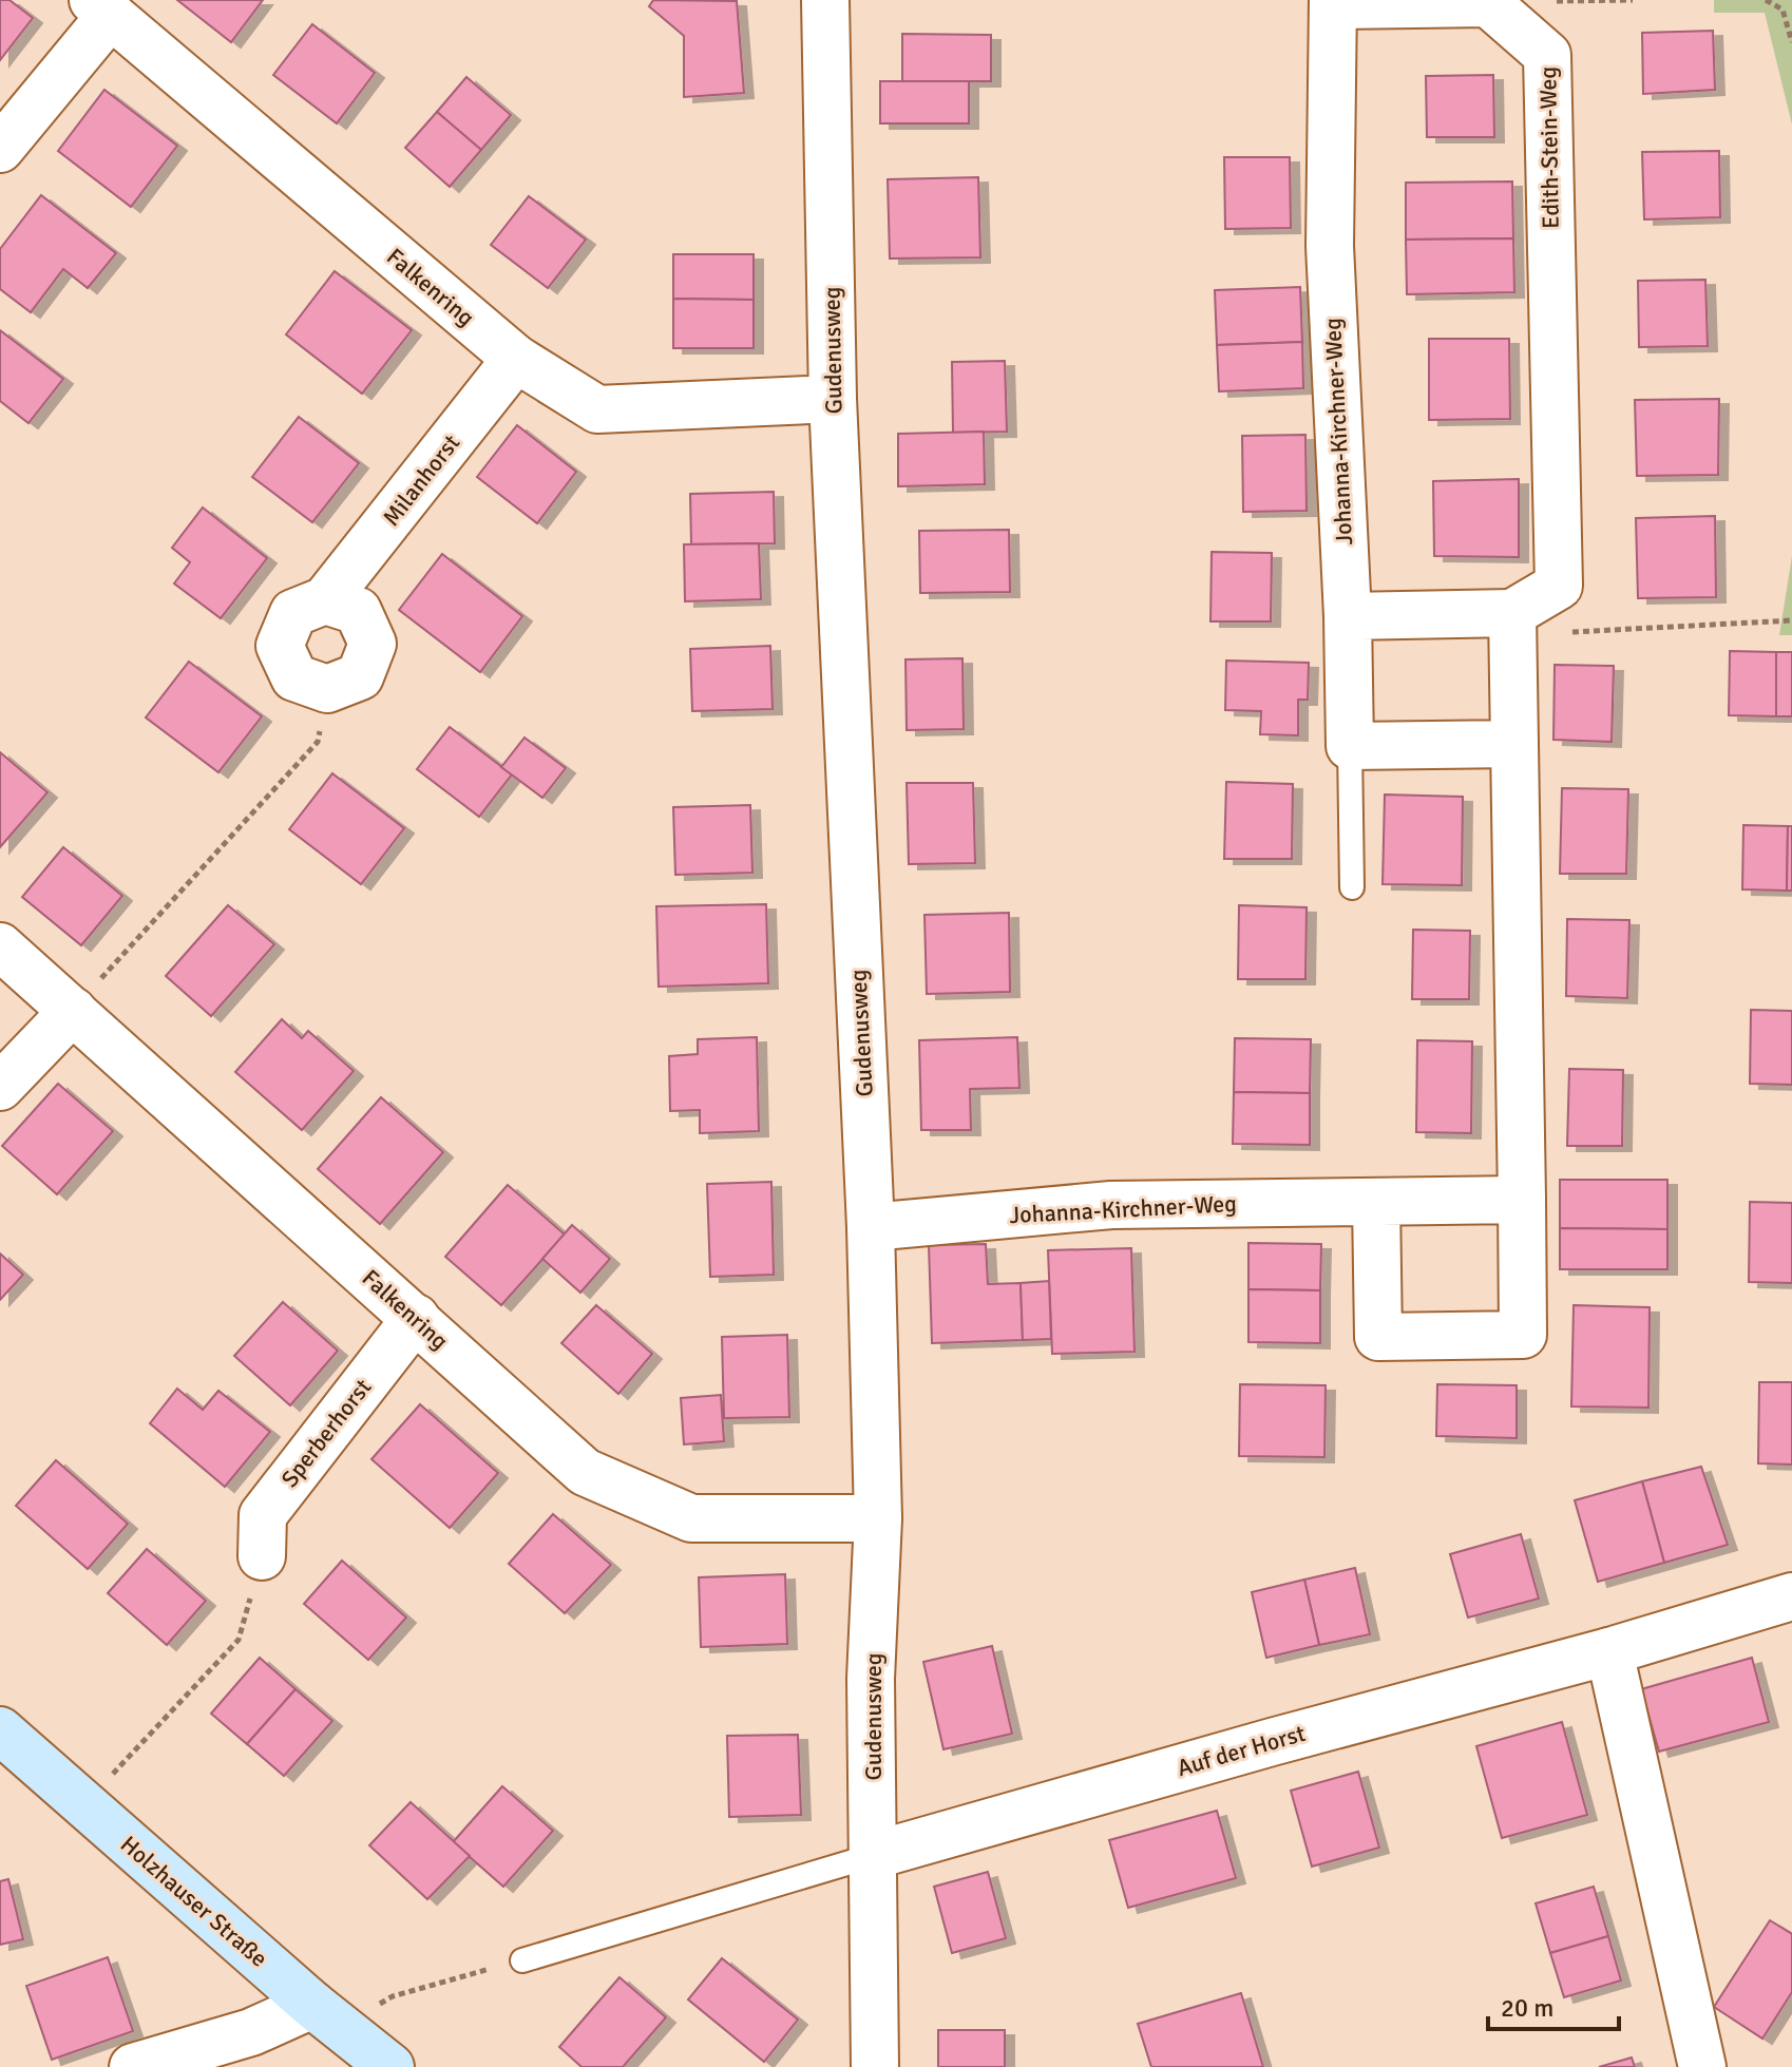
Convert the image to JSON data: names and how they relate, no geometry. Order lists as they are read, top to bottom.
{
  "streets": {
    "street": [
      "Edith-Stein-Weg",
      "Falkenring",
      "Gudenusweg",
      "Johanna-Kirchner-Weg",
      "Milanhorst",
      "Sperberhorst",
      "Auf der Horst",
      "Holzhauser Straße"
    ]
  },
  "crossings": [
    ["Edith-Stein-Weg", "Johanna-Kirchner-Weg"],
    ["Falkenring", "Gudenusweg"],
    ["Falkenring", "Milanhorst"],
    ["Falkenring", "Sperberhorst"],
    ["Gudenusweg", "Johanna-Kirchner-Weg"],
    ["Gudenusweg", "Auf der Horst"]
  ],
  "scale_bar": "20 m"
}
